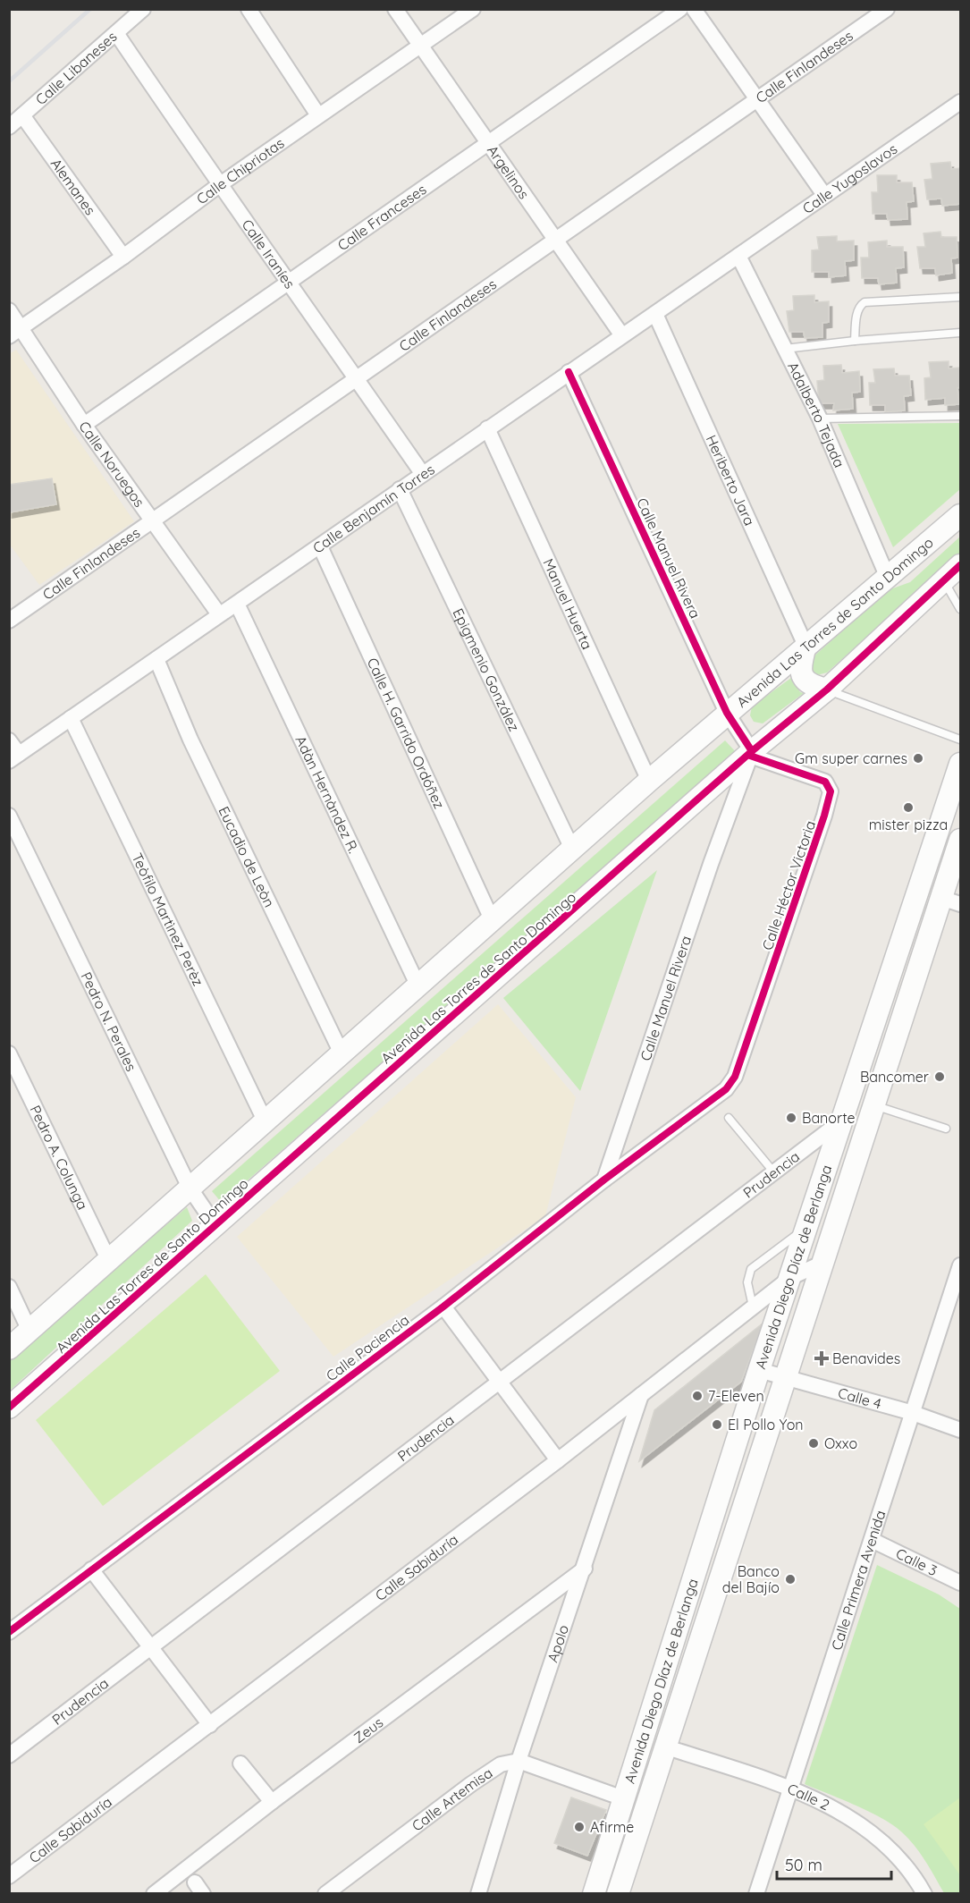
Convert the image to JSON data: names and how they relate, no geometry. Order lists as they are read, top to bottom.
{
  "streets": {
    "street": [
      "Calle Finlandeses",
      "Calle Libaneses",
      "Calle Chipriotas",
      "Argelinos",
      "Calle Yugoslavos",
      "Alemanes",
      "Calle Franceses",
      "Calle Iraníes",
      "Adalberto Tejada",
      "Calle Noruegos",
      "Heriberto Jara",
      "Calle Benjamín Torres",
      "Calle Manuel Rivera",
      "Manuel Huerta",
      "Avenida Las Torres de Santo Domingo",
      "Epigmenio González",
      "Calle H. Garrido Ordóñez",
      "Adàn Hernàndez R.",
      "Eucadio de Leòn",
      "Calle Héctor Victoria",
      "Teòfilo Martìnez Perèz",
      "Pedro N. Perales",
      "Pedro A. Colunga",
      "Prudencia",
      "Avenida Diego Díaz de Berlanga",
      "Calle Paciencia",
      "Calle 4",
      "Calle 3",
      "Calle Sabiduría",
      "Calle Primera Avenida",
      "Apolo",
      "Zeus",
      "Calle 2",
      "Calle Artemisa"
    ]
  },
  "crossings": [
    ["Calle Finlandeses", "Argelinos"],
    ["Calle Finlandeses", "Calle Iraníes"],
    ["Calle Finlandeses", "Calle Noruegos"],
    ["Calle Libaneses", "Alemanes"],
    ["Calle Libaneses", "Calle Iraníes"],
    ["Calle Chipriotas", "Argelinos"],
    ["Calle Chipriotas", "Alemanes"],
    ["Calle Chipriotas", "Calle Iraníes"],
    ["Calle Chipriotas", "Calle Noruegos"],
    ["Argelinos", "Calle Franceses"],
    ["Argelinos", "Calle Benjamín Torres"],
    ["Calle Yugoslavos", "Adalberto Tejada"],
    ["Calle Yugoslavos", "Calle Benjamín Torres"],
    ["Calle Franceses", "Calle Iraníes"],
    ["Calle Franceses", "Calle Noruegos"],
    ["Calle Iraníes", "Calle Benjamín Torres"],
    ["Adalberto Tejada", "Calle Benjamín Torres"],
    ["Adalberto Tejada", "Avenida Las Torres de Santo Domingo"],
    ["Calle Noruegos", "Calle Benjamín Torres"],
    ["Heriberto Jara", "Calle Benjamín Torres"],
    ["Heriberto Jara", "Avenida Las Torres de Santo Domingo"],
    ["Calle Benjamín Torres", "Calle Manuel Rivera"],
    ["Calle Benjamín Torres", "Manuel Huerta"],
    ["Calle Benjamín Torres", "Epigmenio González"],
    ["Calle Benjamín Torres", "Calle H. Garrido Ordóñez"],
    ["Calle Benjamín Torres", "Adàn Hernàndez R."],
    ["Calle Benjamín Torres", "Eucadio de Leòn"],
    ["Calle Benjamín Torres", "Teòfilo Martìnez Perèz"],
    ["Calle Manuel Rivera", "Avenida Las Torres de Santo Domingo"],
    ["Calle Manuel Rivera", "Calle Héctor Victoria"],
    ["Calle Manuel Rivera", "Calle Paciencia"],
    ["Manuel Huerta", "Avenida Las Torres de Santo Domingo"],
    ["Avenida Las Torres de Santo Domingo", "Epigmenio González"],
    ["Avenida Las Torres de Santo Domingo", "Calle H. Garrido Ordóñez"],
    ["Avenida Las Torres de Santo Domingo", "Adàn Hernàndez R."],
    ["Avenida Las Torres de Santo Domingo", "Eucadio de Leòn"],
    ["Avenida Las Torres de Santo Domingo", "Calle Héctor Victoria"],
    ["Avenida Las Torres de Santo Domingo", "Teòfilo Martìnez Perèz"],
    ["Avenida Las Torres de Santo Domingo", "Pedro N. Perales"],
    ["Avenida Las Torres de Santo Domingo", "Pedro A. Colunga"],
    ["Calle Héctor Victoria", "Calle Paciencia"],
    ["Prudencia", "Avenida Diego Díaz de Berlanga"],
    ["Avenida Diego Díaz de Berlanga", "Calle 4"],
    ["Avenida Diego Díaz de Berlanga", "Calle Sabiduría"],
    ["Avenida Diego Díaz de Berlanga", "Calle 2"],
    ["Calle 4", "Calle Primera Avenida"],
    ["Calle 3", "Calle Primera Avenida"],
    ["Calle Sabiduría", "Apolo"],
    ["Calle Primera Avenida", "Calle 2"],
    ["Apolo", "Zeus"],
    ["Apolo", "Calle Artemisa"]
  ],
  "places": {
    "other": [
      "Gm super carnes",
      "mister pizza",
      "Bancomer",
      "Banorte",
      "7-Eleven",
      "El Pollo Yon",
      "Oxxo",
      "Banco del Bajío",
      "Afirme"
    ],
    "health": ["Benavides"]
  },
  "scale_bar": "50 m"
}
